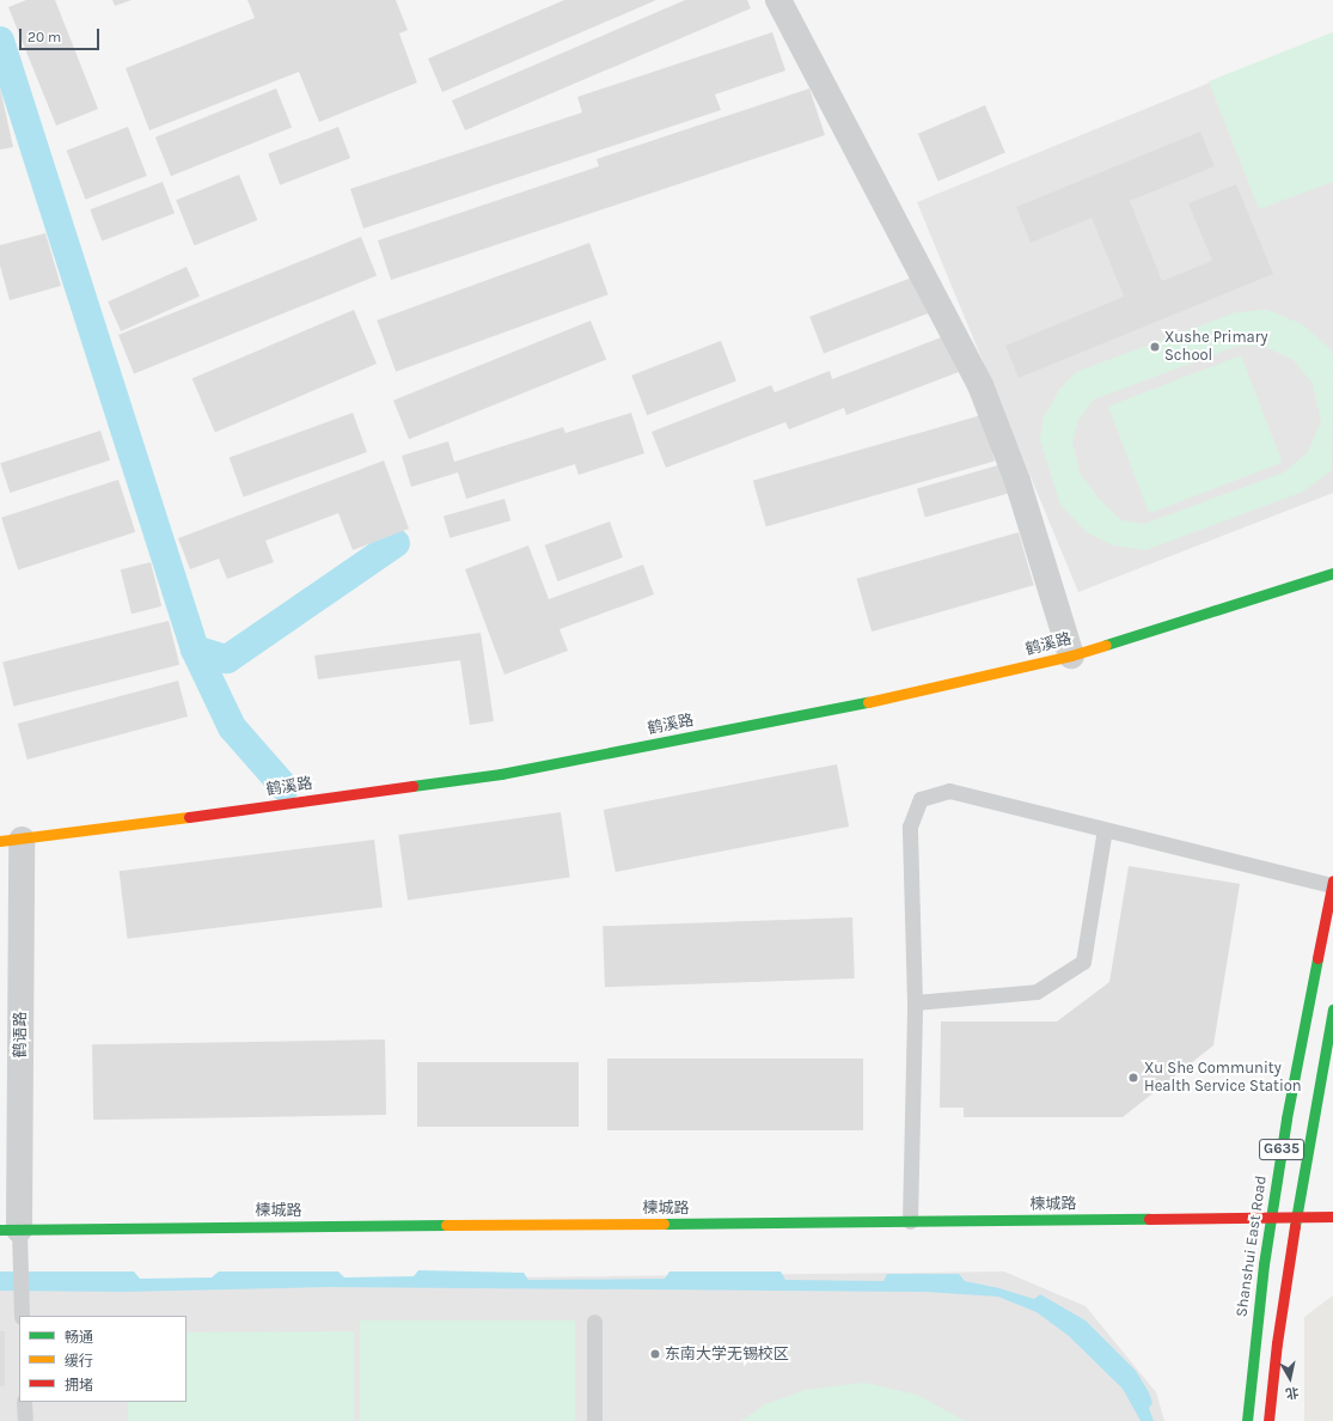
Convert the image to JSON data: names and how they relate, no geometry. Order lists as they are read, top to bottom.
{
  "streets": {
    "main road": [
      "鹤溪路",
      "G635",
      "楝城路",
      "Shanshui East Road"
    ],
    "street": ["鹤语路"]
  },
  "crossings": [
    ["鹤溪路", "鹤语路"],
    ["鹤语路", "楝城路"],
    ["G635", "楝城路"],
    ["楝城路", "Shanshui East Road"]
  ],
  "places": ["Xushe Primary School", "Xu She Community Health Service Station", "东南大学无锡校区"],
  "legend": ["畅通", "缓行", "拥堵"],
  "scale_bar": "20 m",
  "north": "bottom"
}
